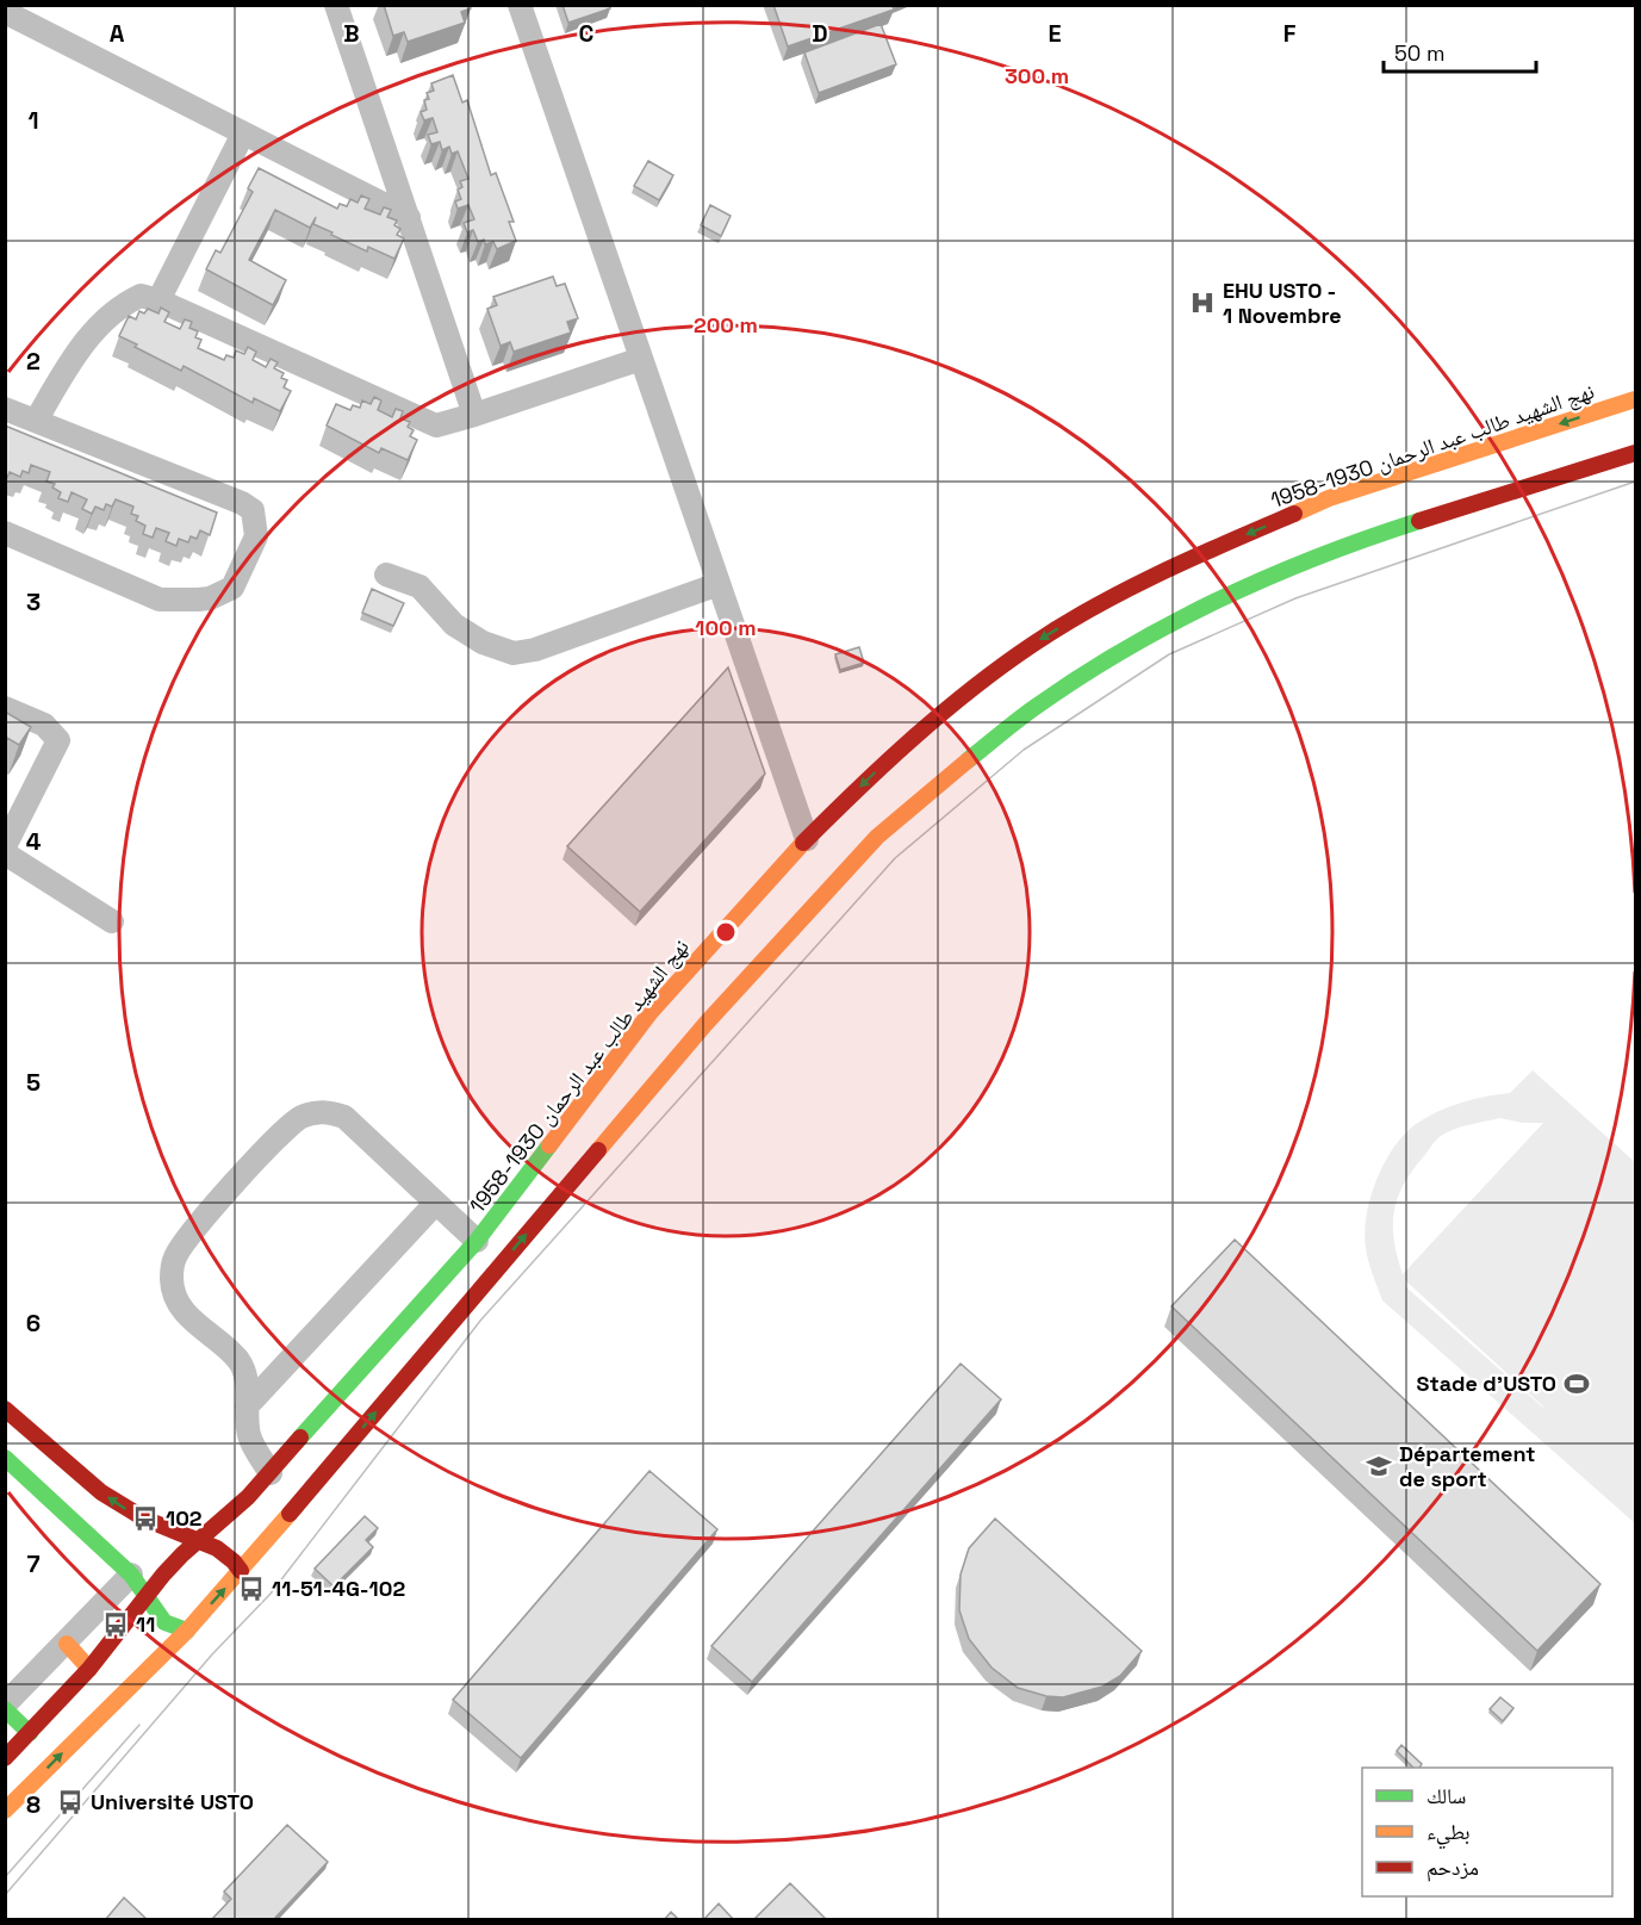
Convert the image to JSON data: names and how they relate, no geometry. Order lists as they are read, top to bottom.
{
  "streets": {
    "main road": ["نهج الشهيد طالب عبد الرحمان 1930-1958"]
  },
  "places": {
    "hospital": ["EHU USTO - 1 Novembre"],
    "sports": ["Stade d'USTO"],
    "school or university": ["Département de sport"],
    "bus stop": [
      "102",
      "11-51-4G-102",
      "11",
      "Université USTO"
    ]
  },
  "legend": ["سالك", "بطيء", "مزدحم"],
  "scale_bar": "50 m",
  "grid": {
    "columns": [
      "A",
      "B",
      "C",
      "D",
      "E",
      "F"
    ],
    "rows": [
      "1",
      "2",
      "3",
      "4",
      "5",
      "6",
      "7",
      "8"
    ]
  },
  "rings": ["300 m", "200 m", "100 m"]
}
